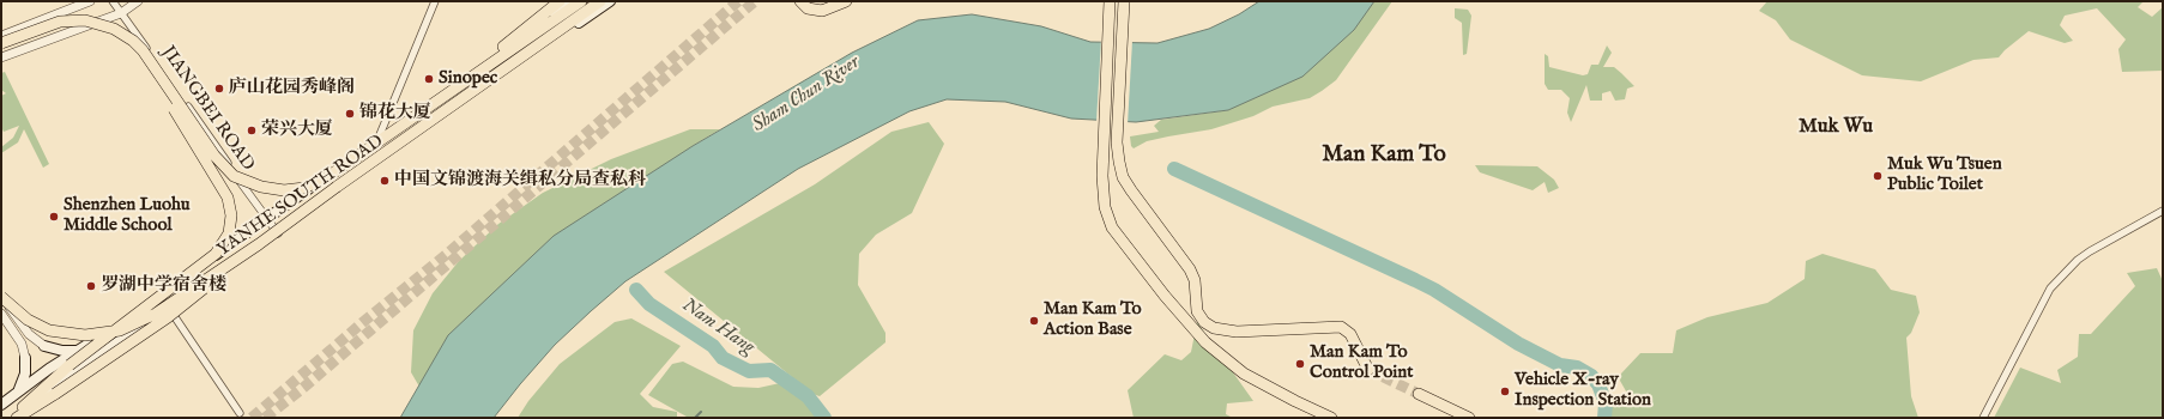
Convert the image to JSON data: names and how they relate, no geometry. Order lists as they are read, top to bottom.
{
  "streets": {
    "main road": ["YANHE SOUTH ROAD"],
    "street": ["JIANGBEI ROAD"]
  },
  "crossings": [
    ["JIANGBEI ROAD", "YANHE SOUTH ROAD"]
  ],
  "districts": ["Muk Wu", "Man Kam To"],
  "water": ["Sham Chun River", "Nam Hang"],
  "places": [
    "Sinopec",
    "庐山花园秀峰阁",
    "锦花大厦",
    "荣兴大厦",
    "Muk Wu Tsuen Public Toilet",
    "中国文锦渡海关缉私分局查私科",
    "Shenzhen Luohu Middle School",
    "罗湖中学宿舍楼",
    "Man Kam To Action Base",
    "Man Kam To Control Point",
    "Vehicle X-ray Inspection Station"
  ]
}
